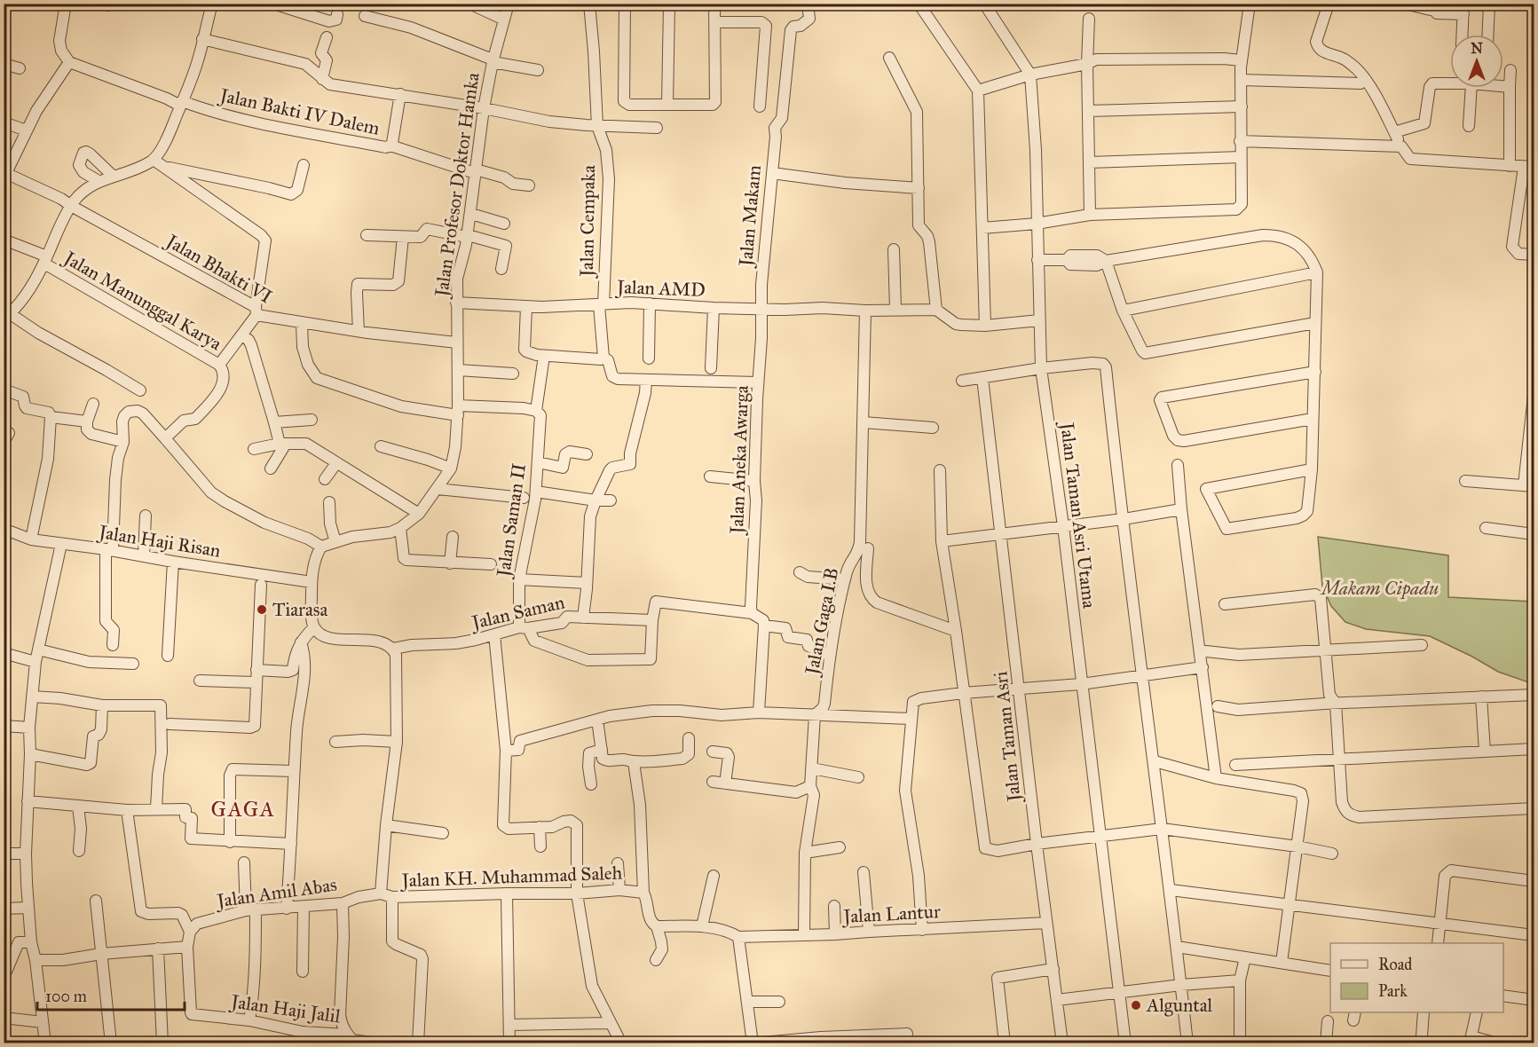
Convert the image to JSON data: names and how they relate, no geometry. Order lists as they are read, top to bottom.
{
  "streets": {
    "street": [
      "Jalan Bakti IV Dalem",
      "Jalan Profesor Doktor Hamka",
      "Jalan Makam",
      "Jalan Cempaka",
      "Jalan Bhakti VI",
      "Jalan AMD",
      "Jalan Manunggal Karya",
      "Jalan Aneka Awarga",
      "Jalan Taman Asri Utama",
      "Jalan Saman II",
      "Jalan Haji Risan",
      "Jalan Saman",
      "Jalan Gaga I.B",
      "Jalan Taman Asri",
      "Jalan KH. Muhammad Saleh",
      "Jalan Amil Abas",
      "Jalan Lantur",
      "Jalan Haji Jalil"
    ]
  },
  "crossings": [
    ["Jalan Profesor Doktor Hamka", "Jalan Bhakti VI"],
    ["Jalan Profesor Doktor Hamka", "Jalan AMD"],
    ["Jalan Makam", "Jalan AMD"],
    ["Jalan Makam", "Jalan Aneka Awarga"],
    ["Jalan Cempaka", "Jalan AMD"],
    ["Jalan AMD", "Jalan Aneka Awarga"],
    ["Jalan AMD", "Jalan Gaga I.B"],
    ["Jalan Saman II", "Jalan Saman"],
    ["Jalan Gaga I.B", "Jalan Lantur"],
    ["Jalan Taman Asri", "Jalan Lantur"],
    ["Jalan KH. Muhammad Saleh", "Jalan Amil Abas"]
  ],
  "districts": ["GAGA"],
  "parks": ["Makam Cipadu"],
  "places": ["Tiarasa", "Alguntal"],
  "legend": ["Road", "Park"],
  "scale_bar": "100 m",
  "north": "top"
}
